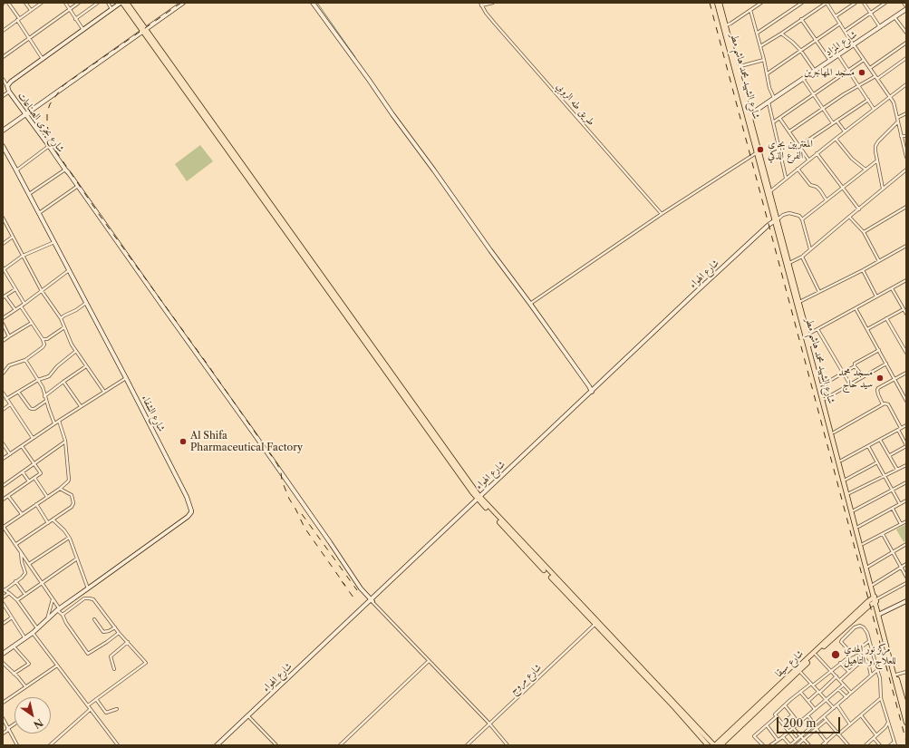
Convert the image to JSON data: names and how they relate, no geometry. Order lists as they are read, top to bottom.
{
  "streets": {
    "main road": ["شارع الشهيد محمد هاشم مطر", "شارع سيقا"],
    "street": [
      "شارع المزاد",
      "طريق طه الروبي",
      "شارع بحرى الصناعات",
      "شارع الهواء",
      "شارع الشفاء",
      "شارع مروج"
    ]
  },
  "crossings": [
    ["شارع المزاد", "شارع الشهيد محمد هاشم مطر"],
    ["شارع الشهيد محمد هاشم مطر", "شارع الهواء"],
    ["شارع الشهيد محمد هاشم مطر", "شارع سيقا"],
    ["شارع بحرى الصناعات", "شارع الهواء"]
  ],
  "places": [
    "مسجد المهاجرين",
    "المغتربين بحري الفرع الذكي",
    "مسجد محمد سيد حاج",
    "Al Shifa Pharmaceutical Factory",
    "مركز نور الهدي للعلاج و التاهيل"
  ],
  "scale_bar": "200 m",
  "north": "bottom right"
}
